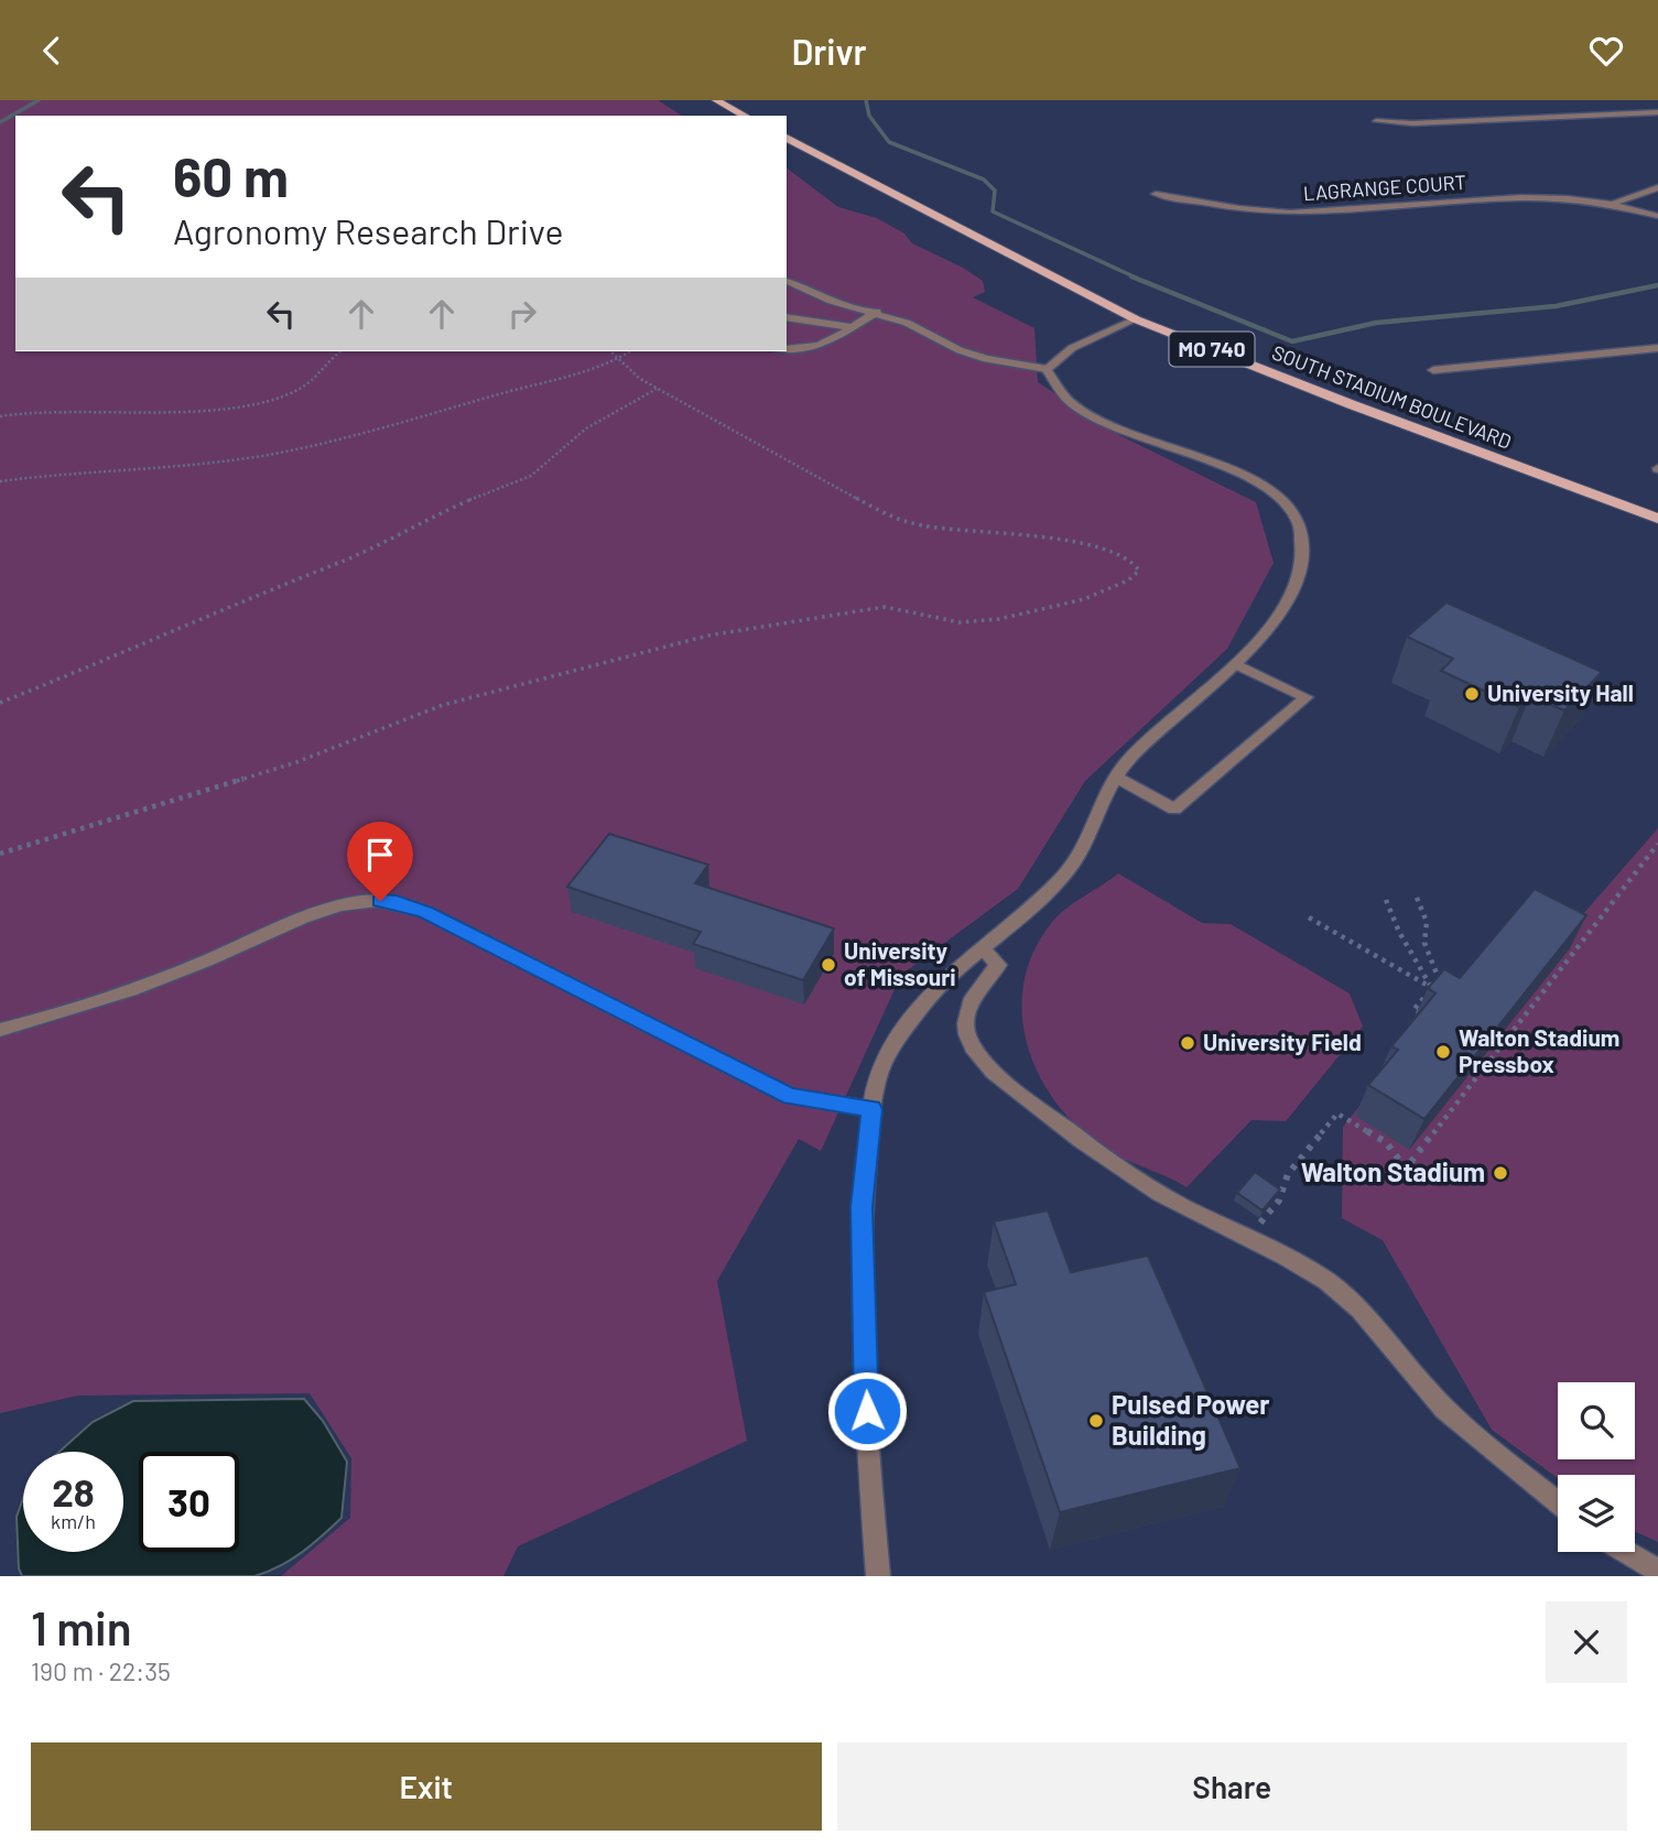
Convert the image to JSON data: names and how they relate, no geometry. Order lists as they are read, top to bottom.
{
  "streets": {
    "main road": ["MO 740", "SOUTH STADIUM BOULEVARD"],
    "street": ["LAGRANGE COURT"]
  },
  "places": [
    "University Hall",
    "University of Missouri",
    "University Field",
    "Walton Stadium Pressbox",
    "Walton Stadium",
    "Pulsed Power Building"
  ],
  "page": {
    "header": "Drivr",
    "turn": ["60 m", "Agronomy Research Drive"],
    "speed": "28 km/h",
    "limit": "30",
    "heading": ["1 min", "190 m · 22:35"],
    "buttons": ["Exit", "Share"]
  }
}
